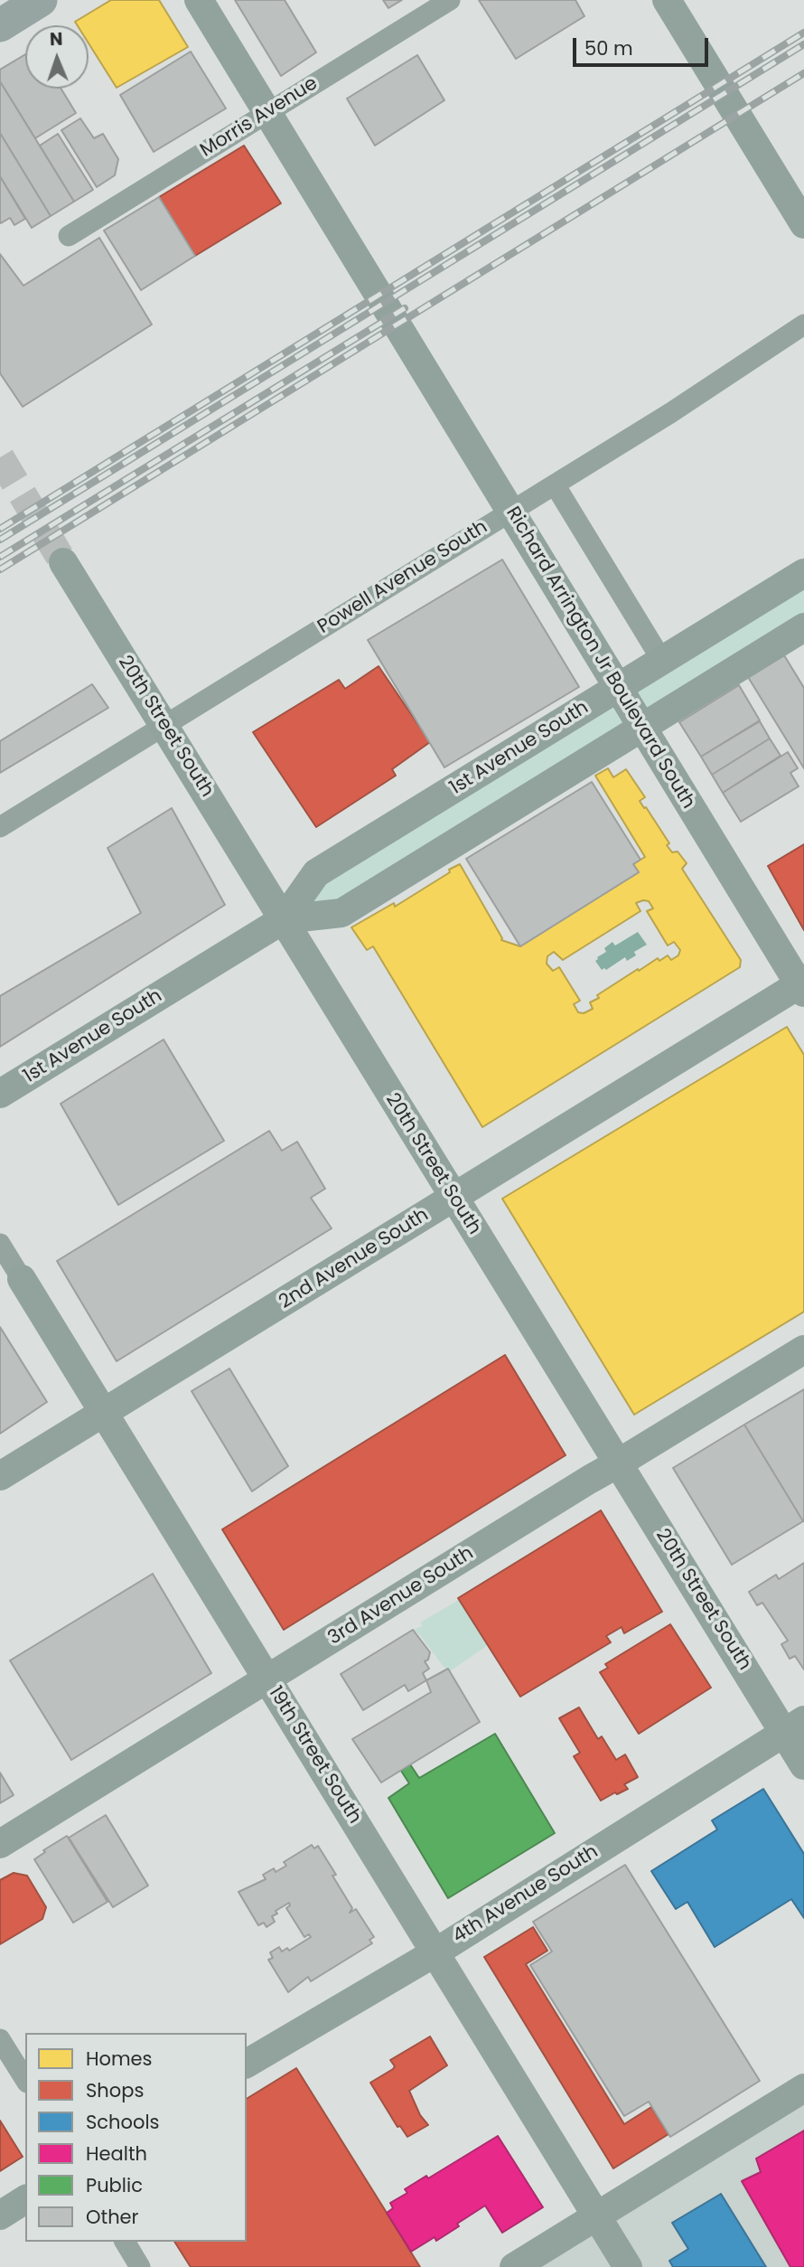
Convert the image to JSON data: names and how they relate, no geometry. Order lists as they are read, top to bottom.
{
  "streets": {
    "street": [
      "Morris Avenue",
      "Powell Avenue South",
      "Richard Arrington Jr Boulevard South",
      "20th Street South",
      "1st Avenue South",
      "2nd Avenue South",
      "3rd Avenue South",
      "19th Street South",
      "4th Avenue South"
    ]
  },
  "crossings": [
    ["Powell Avenue South", "20th Street South"],
    ["Richard Arrington Jr Boulevard South", "1st Avenue South"],
    ["Richard Arrington Jr Boulevard South", "2nd Avenue South"],
    ["20th Street South", "1st Avenue South"],
    ["20th Street South", "2nd Avenue South"],
    ["20th Street South", "3rd Avenue South"],
    ["20th Street South", "4th Avenue South"],
    ["2nd Avenue South", "19th Street South"],
    ["3rd Avenue South", "19th Street South"],
    ["19th Street South", "4th Avenue South"]
  ],
  "legend": [
    "Homes",
    "Shops",
    "Schools",
    "Health",
    "Public",
    "Other"
  ],
  "scale_bar": "50 m",
  "north": "top"
}
